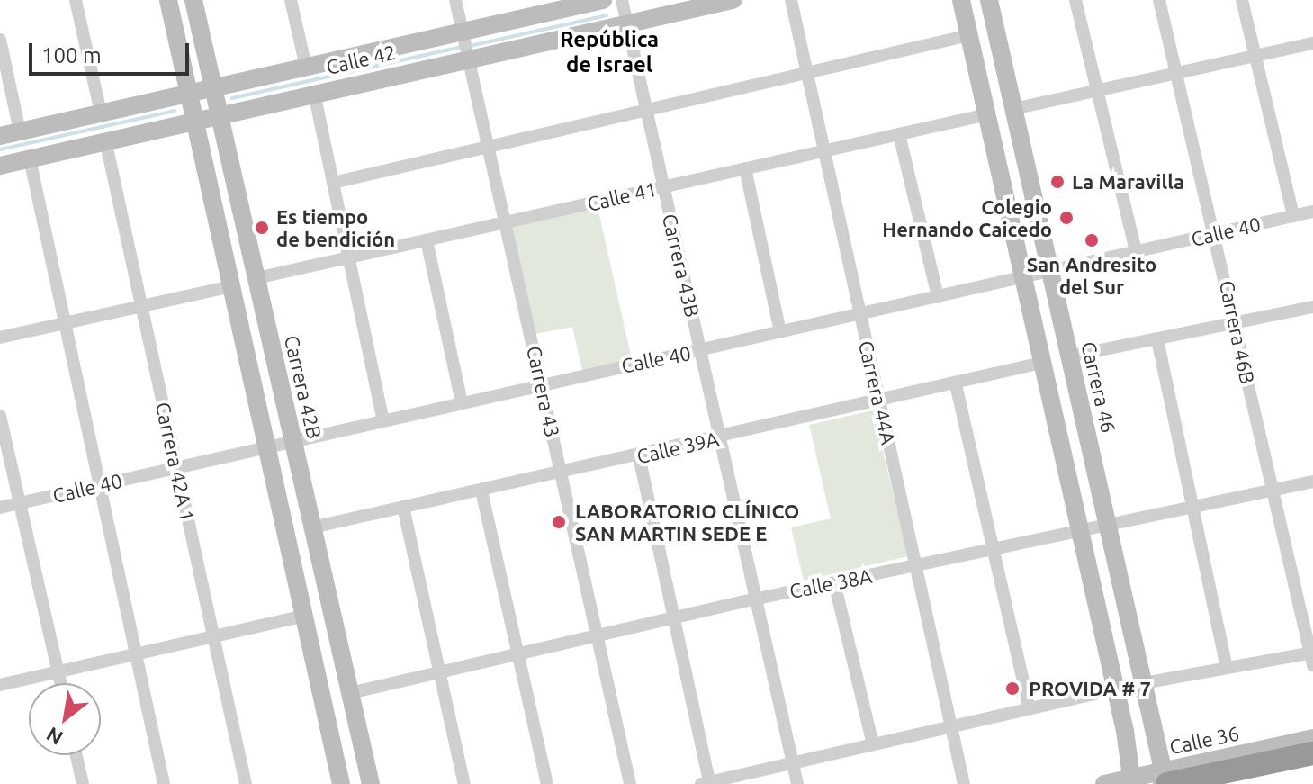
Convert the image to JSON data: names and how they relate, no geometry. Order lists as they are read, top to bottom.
{
  "streets": {
    "street": [
      "Calle 42",
      "Calle 41",
      "Calle 40",
      "Carrera 43B",
      "Carrera 46B",
      "Carrera 42B",
      "Carrera 46",
      "Carrera 43",
      "Carrera 44A",
      "Calle 39A",
      "Carrera 42A 1",
      "Calle 38A",
      "Calle 36"
    ]
  },
  "crossings": [
    ["Calle 42", "Carrera 43B"],
    ["Calle 42", "Carrera 42B"],
    ["Calle 42", "Carrera 43"],
    ["Calle 42", "Carrera 42A 1"],
    ["Calle 41", "Carrera 43B"],
    ["Calle 41", "Carrera 42B"],
    ["Calle 41", "Carrera 43"],
    ["Calle 41", "Carrera 44A"],
    ["Calle 40", "Carrera 43B"],
    ["Calle 40", "Carrera 46B"],
    ["Calle 40", "Carrera 42B"],
    ["Calle 40", "Carrera 46"],
    ["Calle 40", "Carrera 43"],
    ["Calle 40", "Carrera 44A"],
    ["Calle 40", "Carrera 42A 1"],
    ["Carrera 43B", "Calle 39A"],
    ["Carrera 43B", "Calle 38A"],
    ["Carrera 46B", "Calle 38A"],
    ["Carrera 42B", "Calle 39A"],
    ["Carrera 42B", "Calle 38A"],
    ["Carrera 46", "Calle 38A"],
    ["Carrera 46", "Calle 36"],
    ["Carrera 43", "Calle 39A"],
    ["Carrera 43", "Calle 38A"],
    ["Carrera 44A", "Calle 39A"],
    ["Carrera 44A", "Calle 38A"]
  ],
  "districts": ["República de Israel"],
  "places": [
    "La Maravilla",
    "Colegio Hernando Caicedo",
    "Es tiempo de bendición",
    "San Andresito del Sur",
    "LABORATORIO CLÍNICO SAN MARTIN SEDE E",
    "PROVIDA # 7"
  ],
  "scale_bar": "100 m",
  "north": "bottom left"
}
